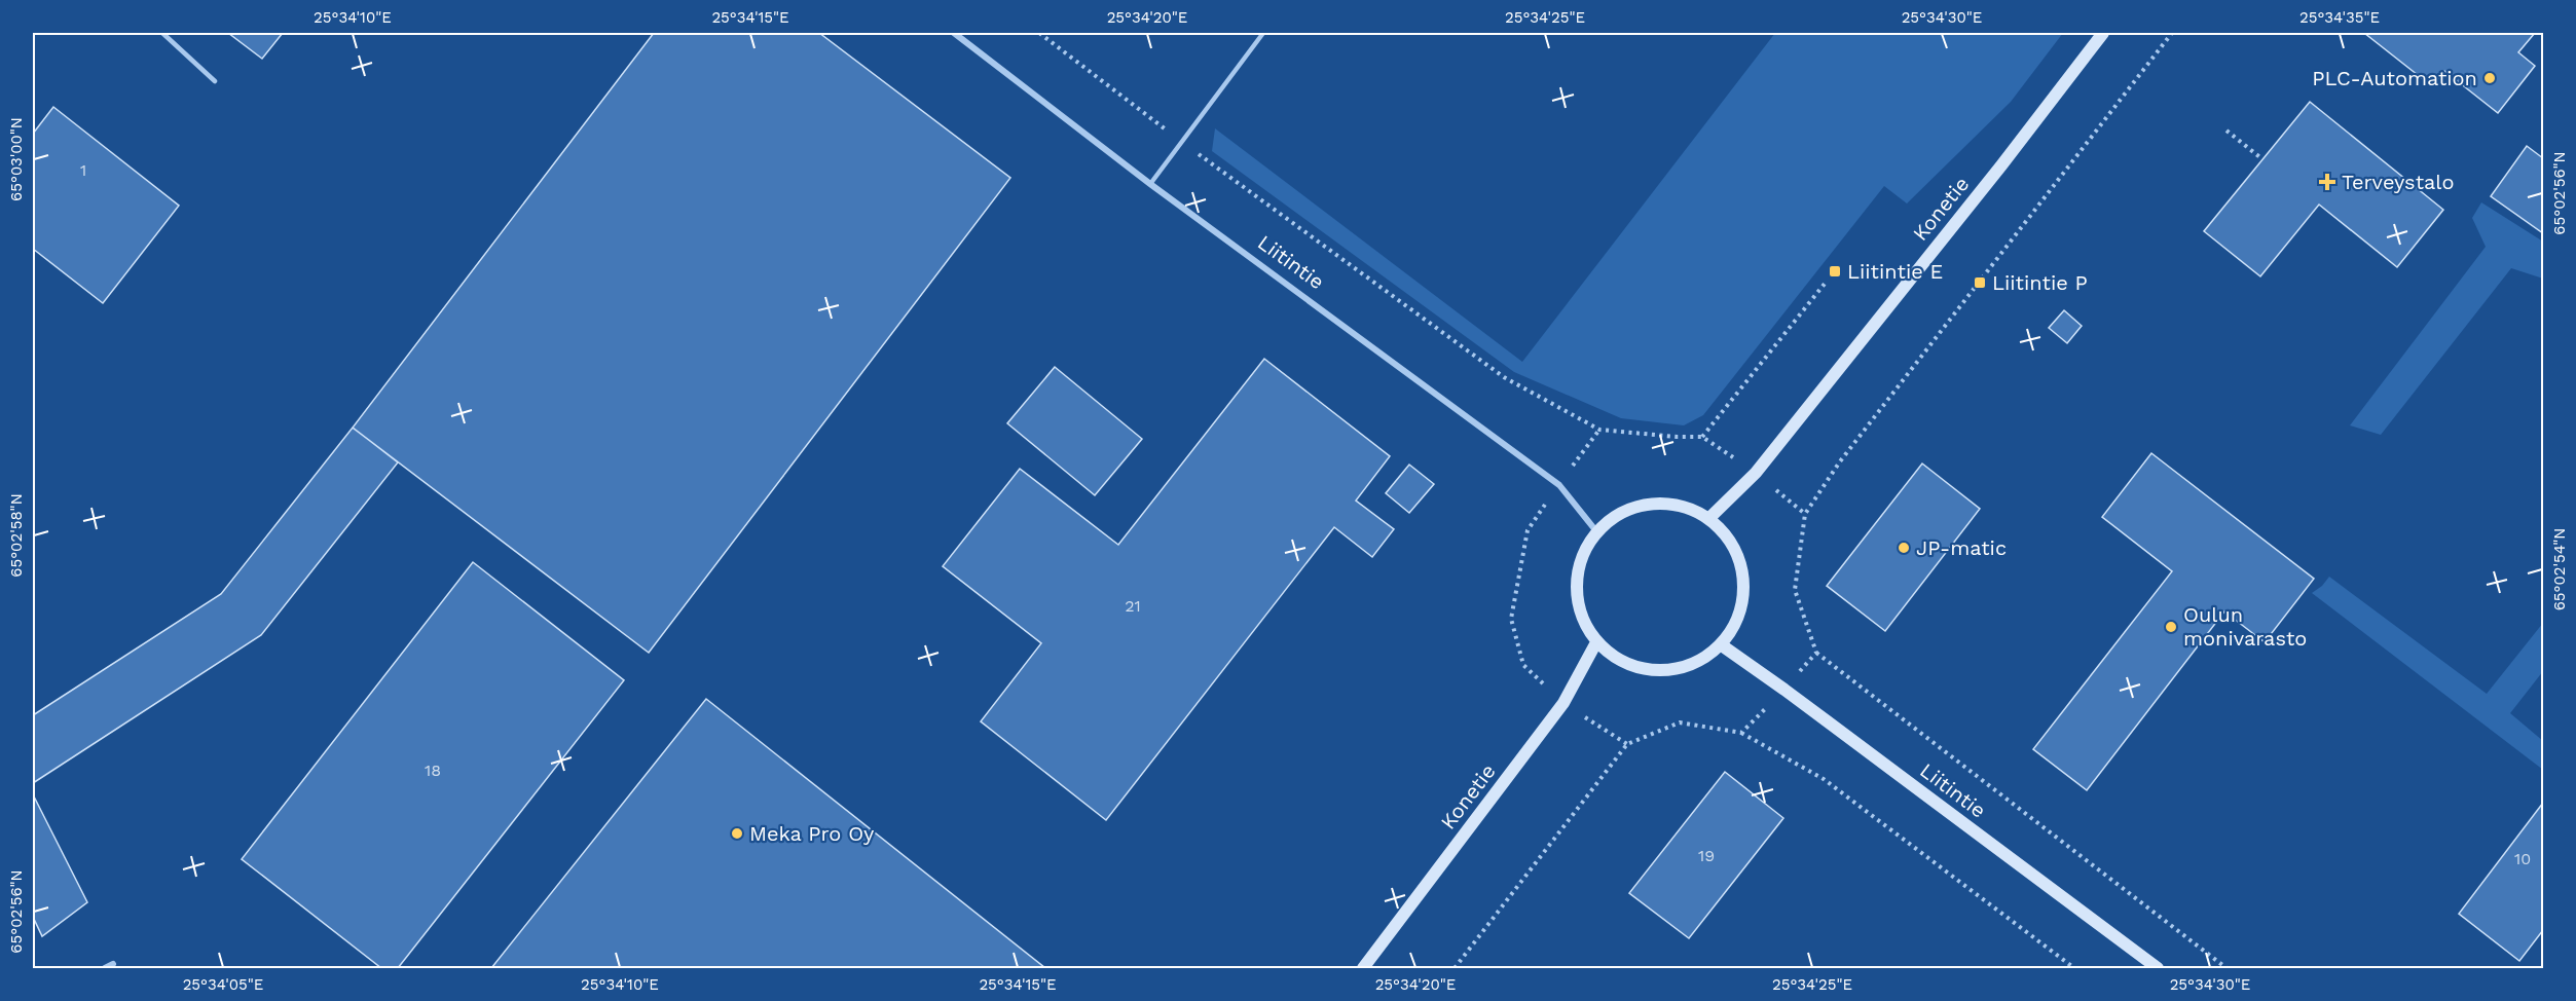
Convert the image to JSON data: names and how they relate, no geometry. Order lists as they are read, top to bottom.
{
  "streets": {
    "street": ["Konetie", "Liitintie"]
  },
  "crossings": [
    ["Konetie", "Liitintie"]
  ],
  "places": {
    "other": [
      "PLC-Automation",
      "JP-matic",
      "Oulun monivarasto",
      "Meka Pro Oy"
    ],
    "health": ["Terveystalo"],
    "transit": ["Liitintie E", "Liitintie P"]
  },
  "house_numbers": [
    "1",
    "21",
    "18",
    "19",
    "10"
  ],
  "coordinates": [
    "25°34'10\"E",
    "25°34'15\"E",
    "25°34'20\"E",
    "25°34'25\"E",
    "25°34'30\"E",
    "25°34'35\"E",
    "65°03'00\"N",
    "65°02'56\"N",
    "65°02'58\"N",
    "65°02'54\"N",
    "25°34'05\"E"
  ]
}
